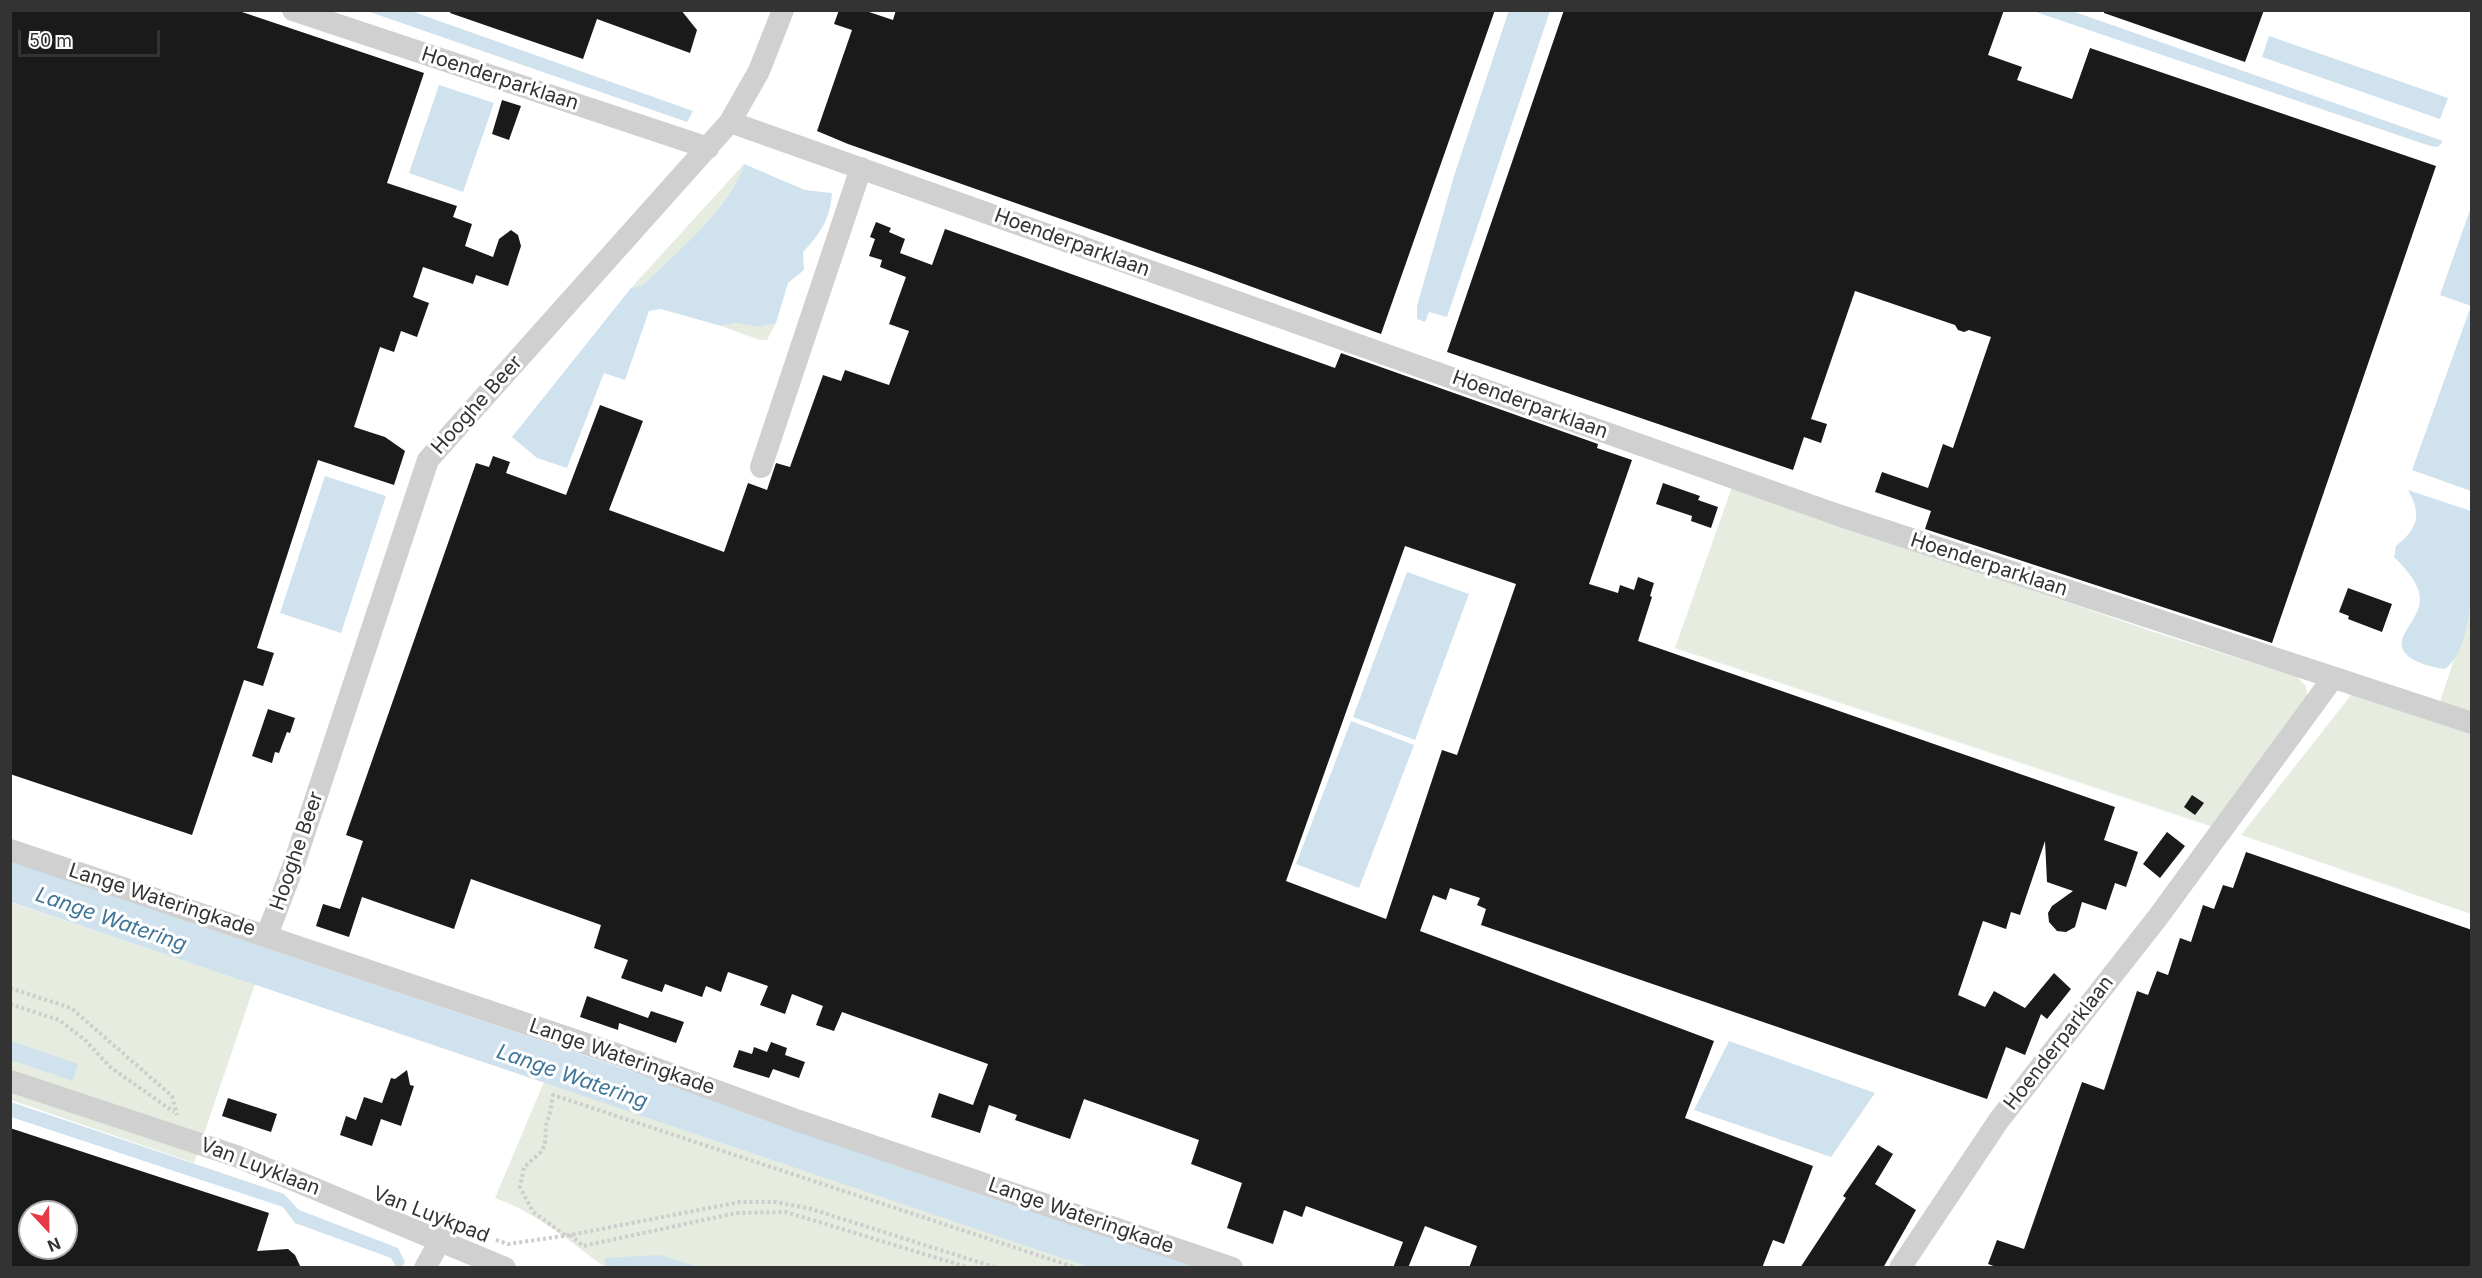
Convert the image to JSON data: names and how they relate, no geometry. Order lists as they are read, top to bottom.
{
  "streets": {
    "street": [
      "Hoenderparklaan",
      "Hooghe Beer",
      "Lange Wateringkade",
      "Van Luyklaan"
    ],
    "path": ["Van Luykpad"]
  },
  "crossings": [
    ["Hoenderparklaan", "Hooghe Beer"],
    ["Hooghe Beer", "Lange Wateringkade"]
  ],
  "water": ["Lange Watering"],
  "scale_bar": "50 m",
  "north": "bottom"
}
